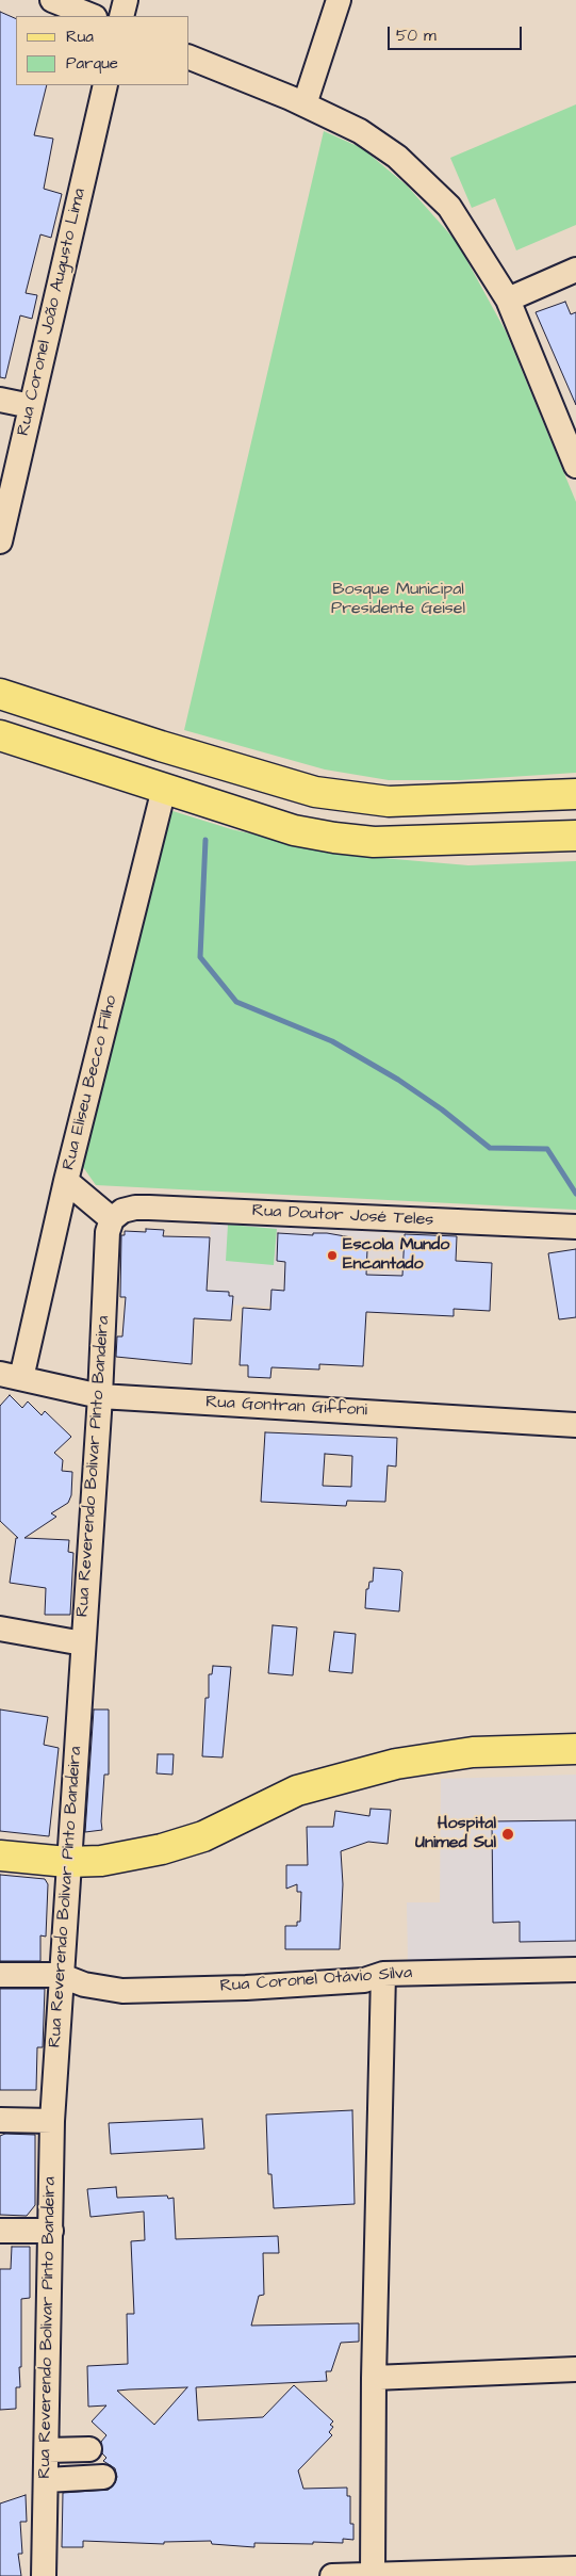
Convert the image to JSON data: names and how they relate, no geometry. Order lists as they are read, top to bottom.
{
  "streets": {
    "street": [
      "Rua Coronel João Augusto Lima",
      "Rua Eliseu Becco Filho",
      "Rua Doutor José Teles",
      "Rua Gontran Giffoni",
      "Rua Reverendo Bolivar Pinto Bandeira",
      "Rua Coronel Otávio Silva"
    ]
  },
  "crossings": [
    ["Rua Eliseu Becco Filho", "Rua Gontran Giffoni"],
    ["Rua Doutor José Teles", "Rua Reverendo Bolivar Pinto Bandeira"],
    ["Rua Gontran Giffoni", "Rua Reverendo Bolivar Pinto Bandeira"],
    ["Rua Reverendo Bolivar Pinto Bandeira", "Rua Coronel Otávio Silva"]
  ],
  "parks": ["Bosque Municipal Presidente Geisel"],
  "places": ["Escola Mundo Encantado", "Hospital Unimed Sul"],
  "legend": ["Rua", "Parque"],
  "scale_bar": "50 m"
}
